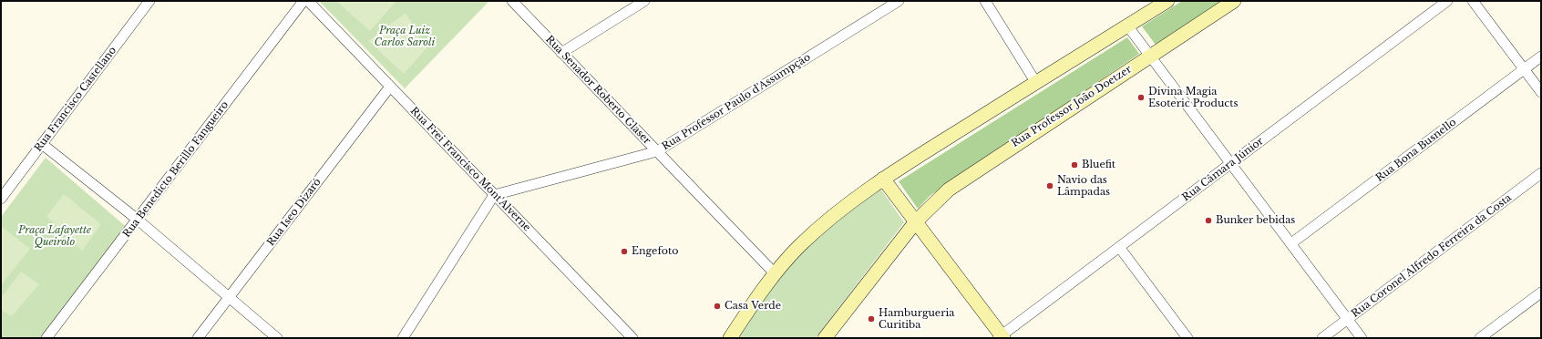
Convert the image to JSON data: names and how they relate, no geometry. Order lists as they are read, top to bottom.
{
  "streets": {
    "main road": ["Rua Professor João Doetzer"],
    "street": [
      "Rua Senador Roberto Glaser",
      "Rua Francisco Castellano",
      "Rua Professor Paulo d'Assumpção",
      "Rua Bona Busnello",
      "Rua Benedicto Berillo Fangueiro",
      "Rua Frei Francisco Mont'Alverne",
      "Rua Câmara Júnior",
      "Rua Iseo Dizaró",
      "Rua Coronel Alfredo Ferreira da Costa"
    ]
  },
  "crossings": [
    ["Rua Senador Roberto Glaser", "Rua Professor Paulo d'Assumpção"],
    ["Rua Professor Paulo d'Assumpção", "Rua Frei Francisco Mont'Alverne"],
    ["Rua Frei Francisco Mont'Alverne", "Rua Iseo Dizaró"]
  ],
  "parks": ["Praça Luiz Carlos Saroli", "Praça Lafayette Queirolo"],
  "places": [
    "Divina Magia Esoteric Products",
    "Bluefit",
    "Navio das Lâmpadas",
    "Bunker bebidas",
    "Engefoto",
    "Casa Verde",
    "Hamburgueria Curitiba"
  ]
}
